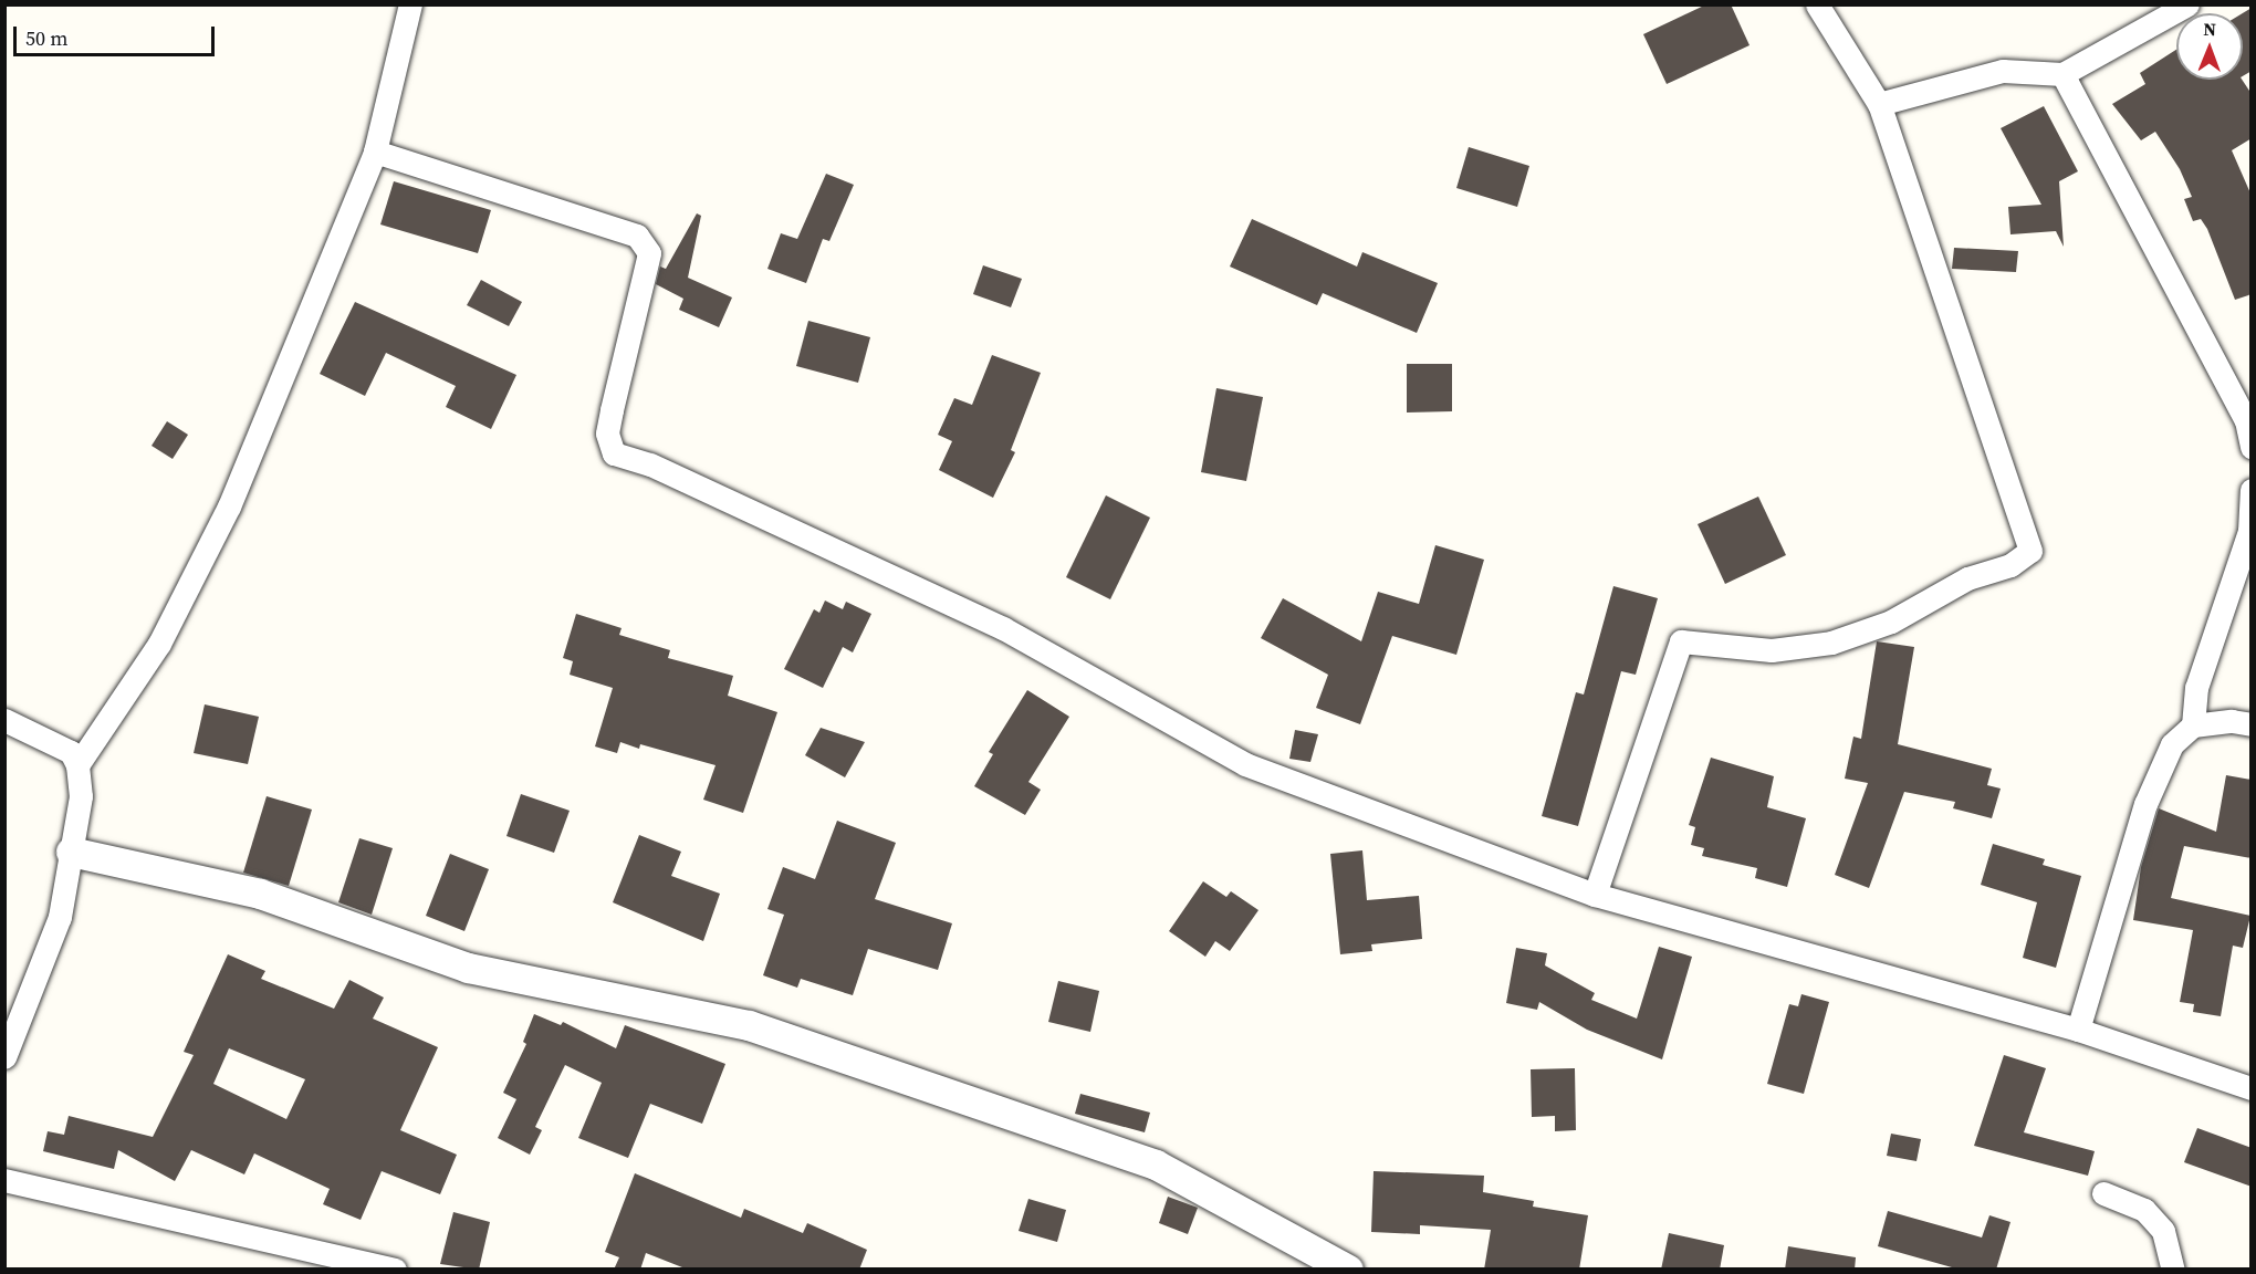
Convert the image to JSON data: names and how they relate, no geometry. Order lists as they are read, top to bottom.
{
  "scale_bar": "50 m",
  "north": "top"
}
